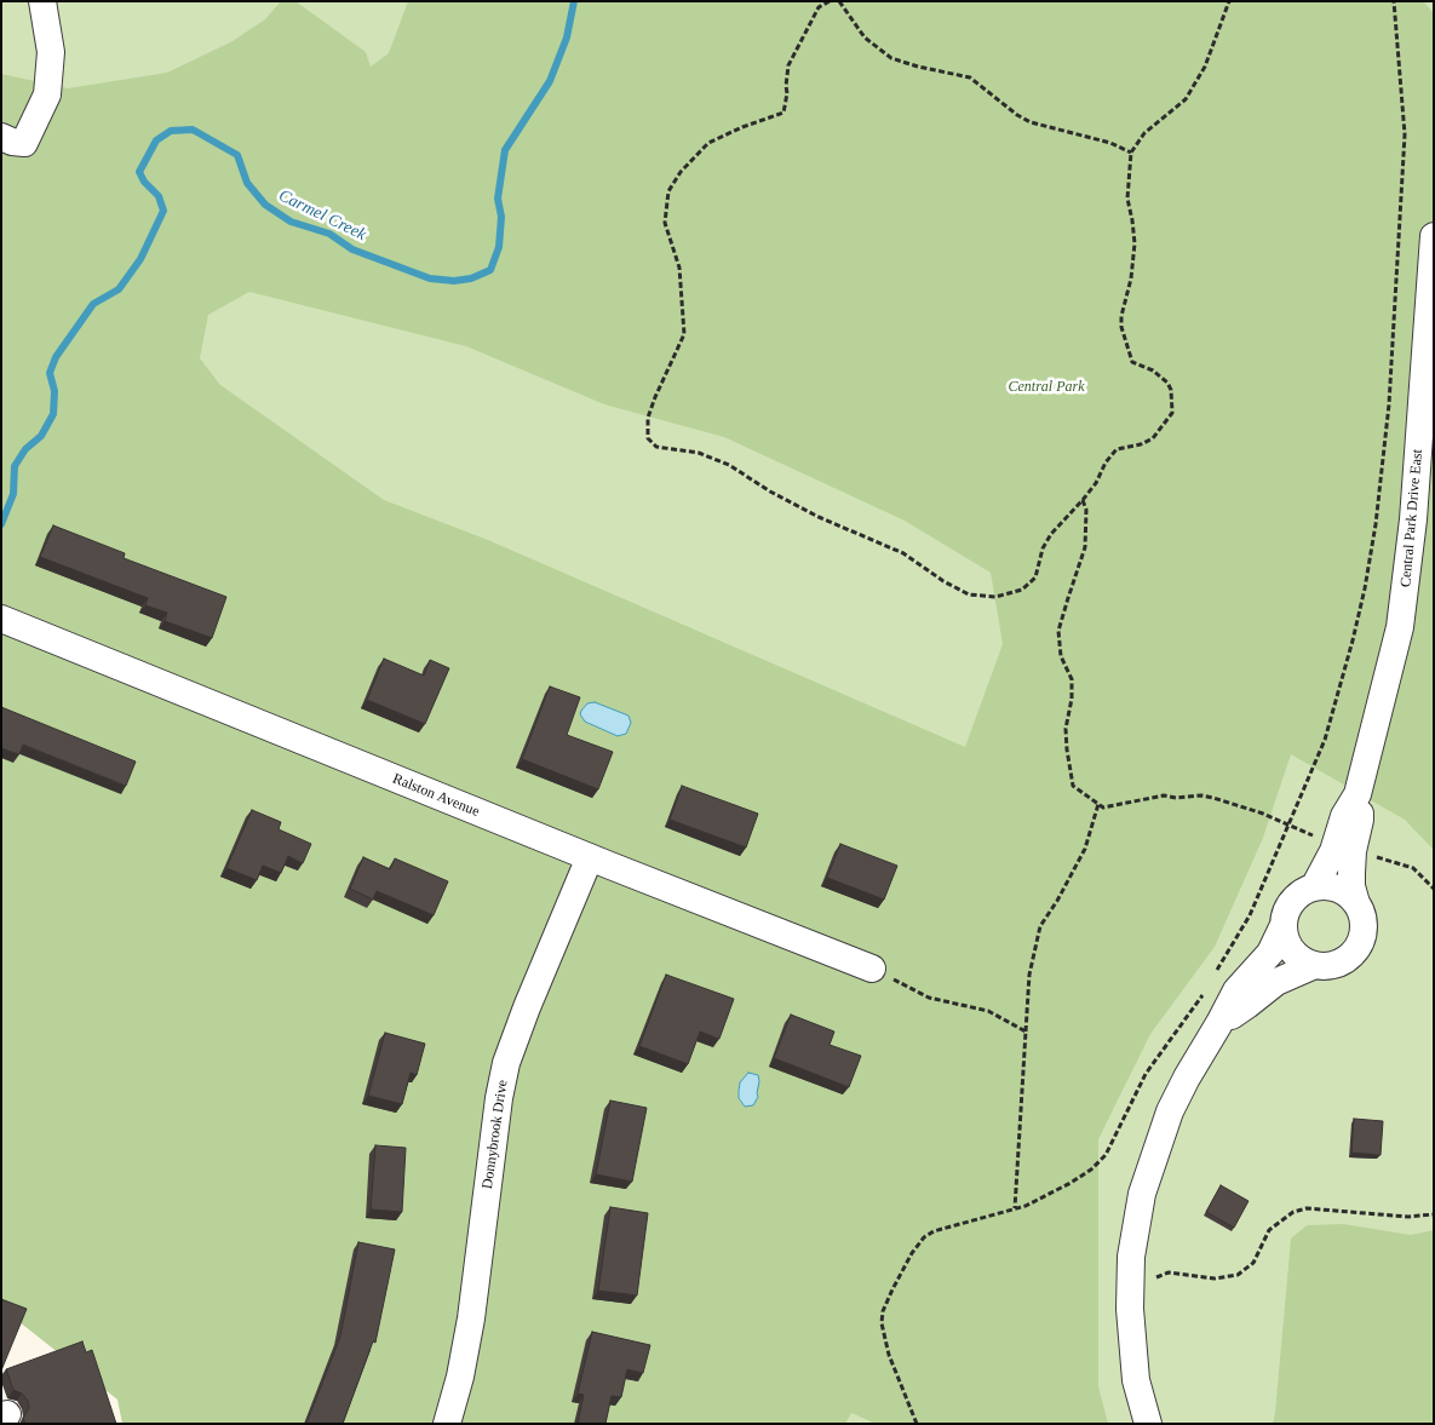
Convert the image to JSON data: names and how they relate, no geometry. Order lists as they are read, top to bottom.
{
  "streets": {
    "street": ["Central Park Drive East", "Ralston Avenue", "Donnybrook Drive"]
  },
  "crossings": [
    ["Ralston Avenue", "Donnybrook Drive"]
  ],
  "water": ["Carmel Creek"],
  "parks": ["Central Park"]
}
